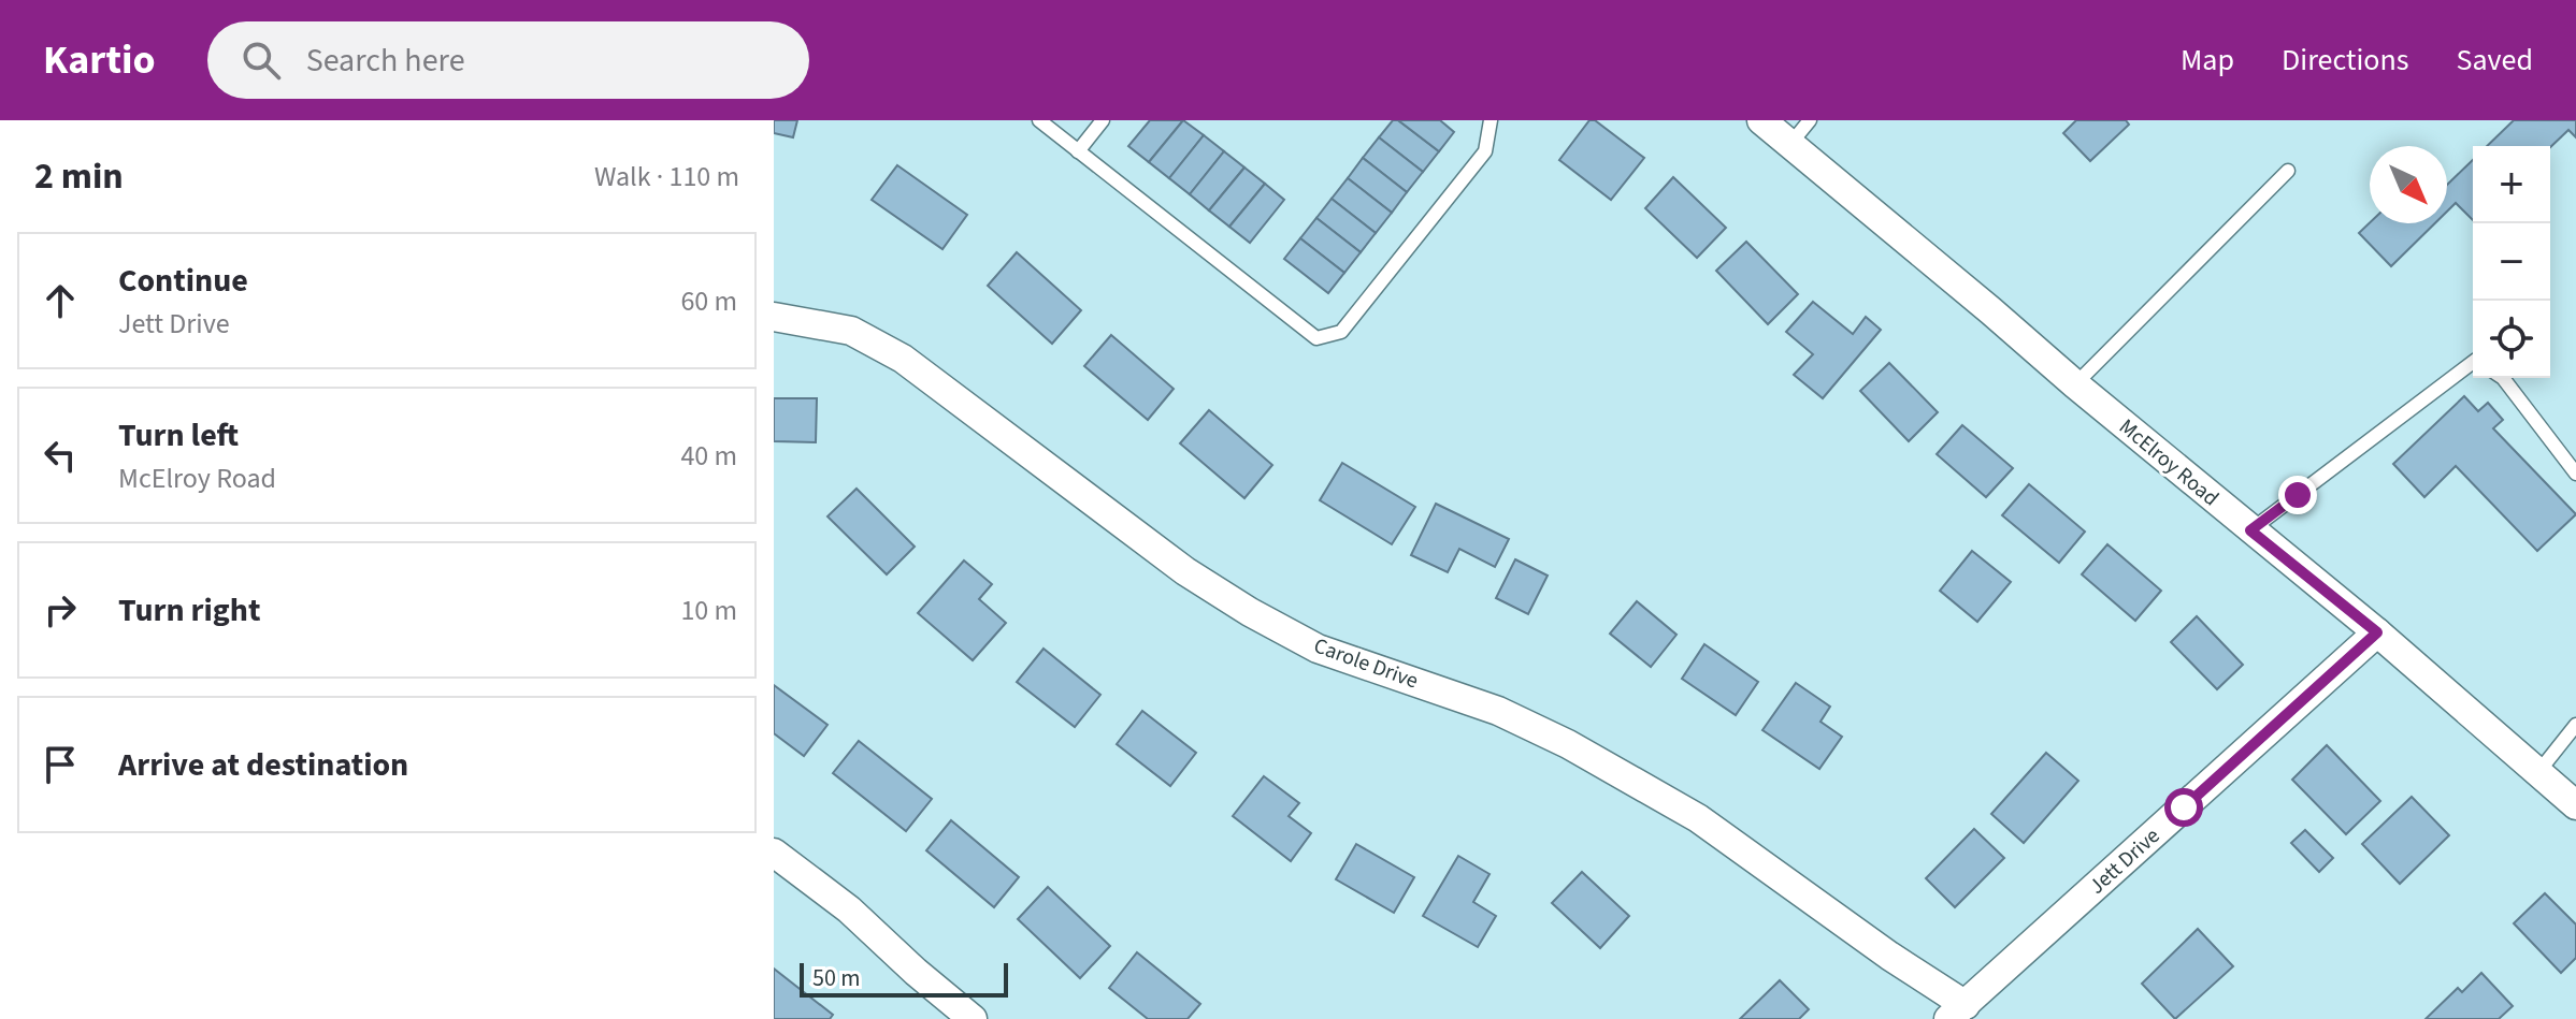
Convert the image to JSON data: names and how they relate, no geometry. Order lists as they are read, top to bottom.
{
  "streets": {
    "street": ["McElroy Road", "Carole Drive", "Jett Drive"]
  },
  "crossings": [
    ["McElroy Road", "Jett Drive"],
    ["Carole Drive", "Jett Drive"]
  ],
  "scale_bar": "50 m",
  "north": "bottom right",
  "page": {
    "header": "Kartio",
    "search": "Search here",
    "nav": ["Map", "Directions", "Saved"],
    "heading": ["2 min", "Walk · 110 m"],
    "map_buttons": ["+", "−"],
    "list": [
      ["Continue", "Jett Drive", "60 m"],
      ["Turn left", "McElroy Road", "40 m"],
      ["Turn right", "10 m"],
      "Arrive at destination"
    ],
    "scale": "50 m"
  }
}
